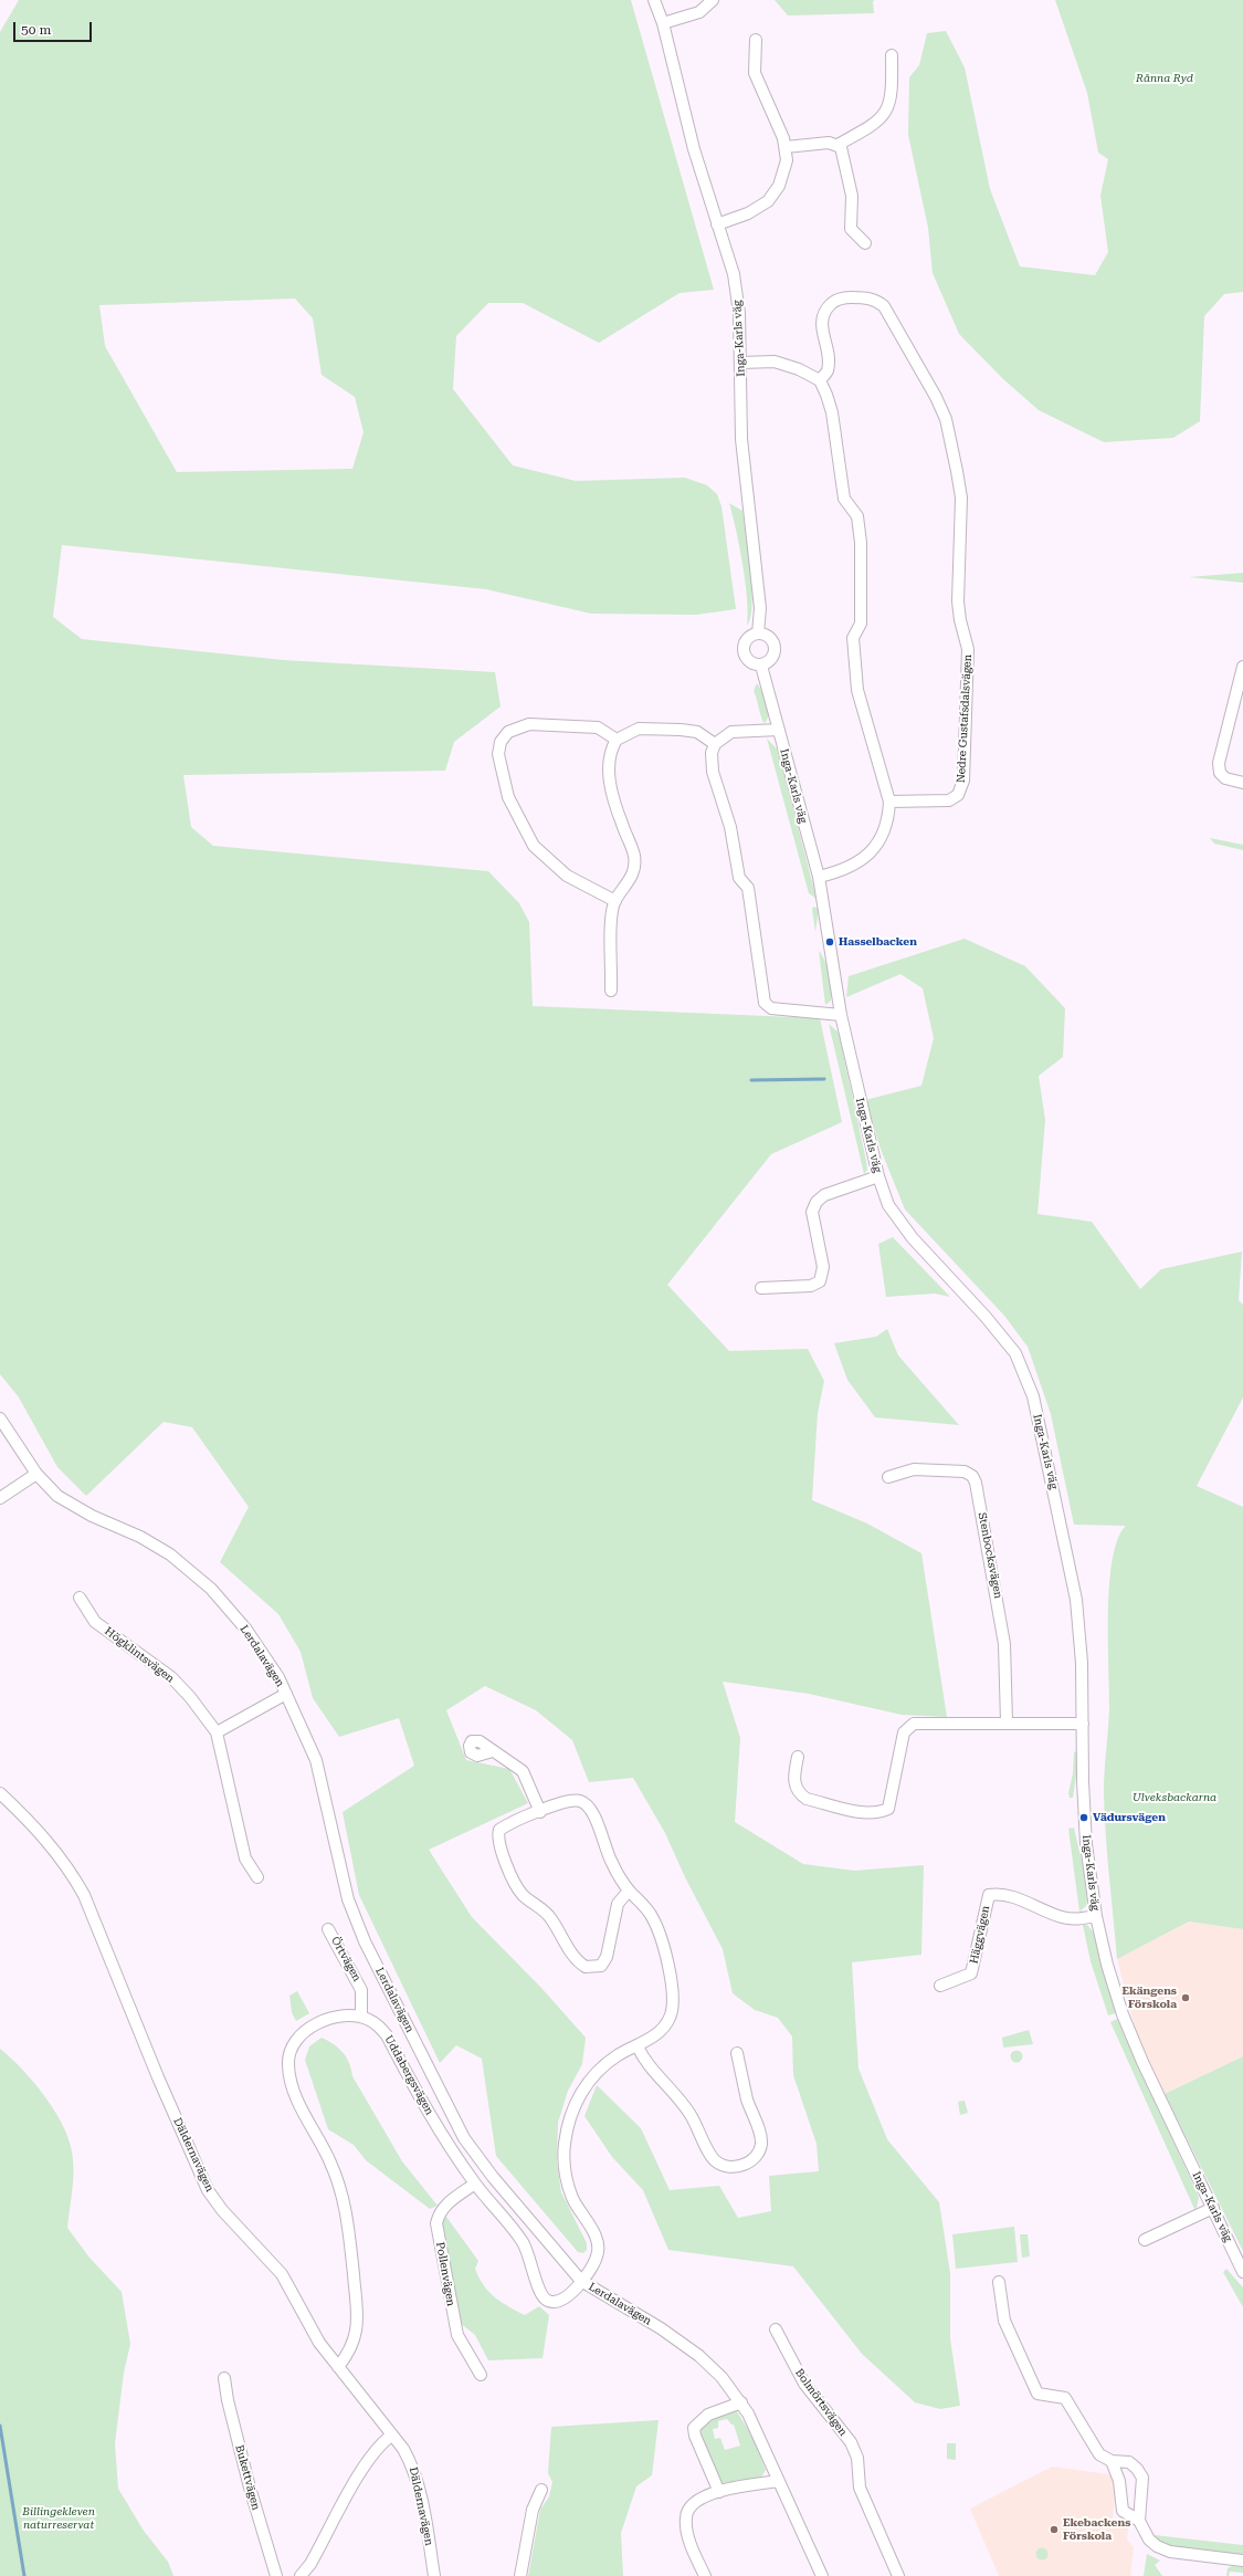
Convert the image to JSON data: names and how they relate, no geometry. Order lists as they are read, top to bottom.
{
  "streets": {
    "street": [
      "Inga-Karls väg",
      "Nedre Gustafsdalsvägen",
      "Stenbocksvägen",
      "Högklintsvägen",
      "Lerdalavägen",
      "Häggvägen",
      "Örtvägen",
      "Uddabergsvägen",
      "Däldernavägen",
      "Pollenvägen",
      "Bolmörtsvägen",
      "Bukettvägen"
    ]
  },
  "crossings": [
    ["Inga-Karls väg", "Häggvägen"],
    ["Lerdalavägen", "Uddabergsvägen"],
    ["Örtvägen", "Uddabergsvägen"],
    ["Uddabergsvägen", "Däldernavägen"],
    ["Uddabergsvägen", "Pollenvägen"]
  ],
  "parks": ["Rånna Ryd", "Ulveksbackarna", "Billingekleven naturreservat"],
  "places": [
    "Hasselbacken",
    "Vädursvägen",
    "Ekängens Förskola",
    "Ekebackens Förskola"
  ],
  "scale_bar": "50 m"
}
